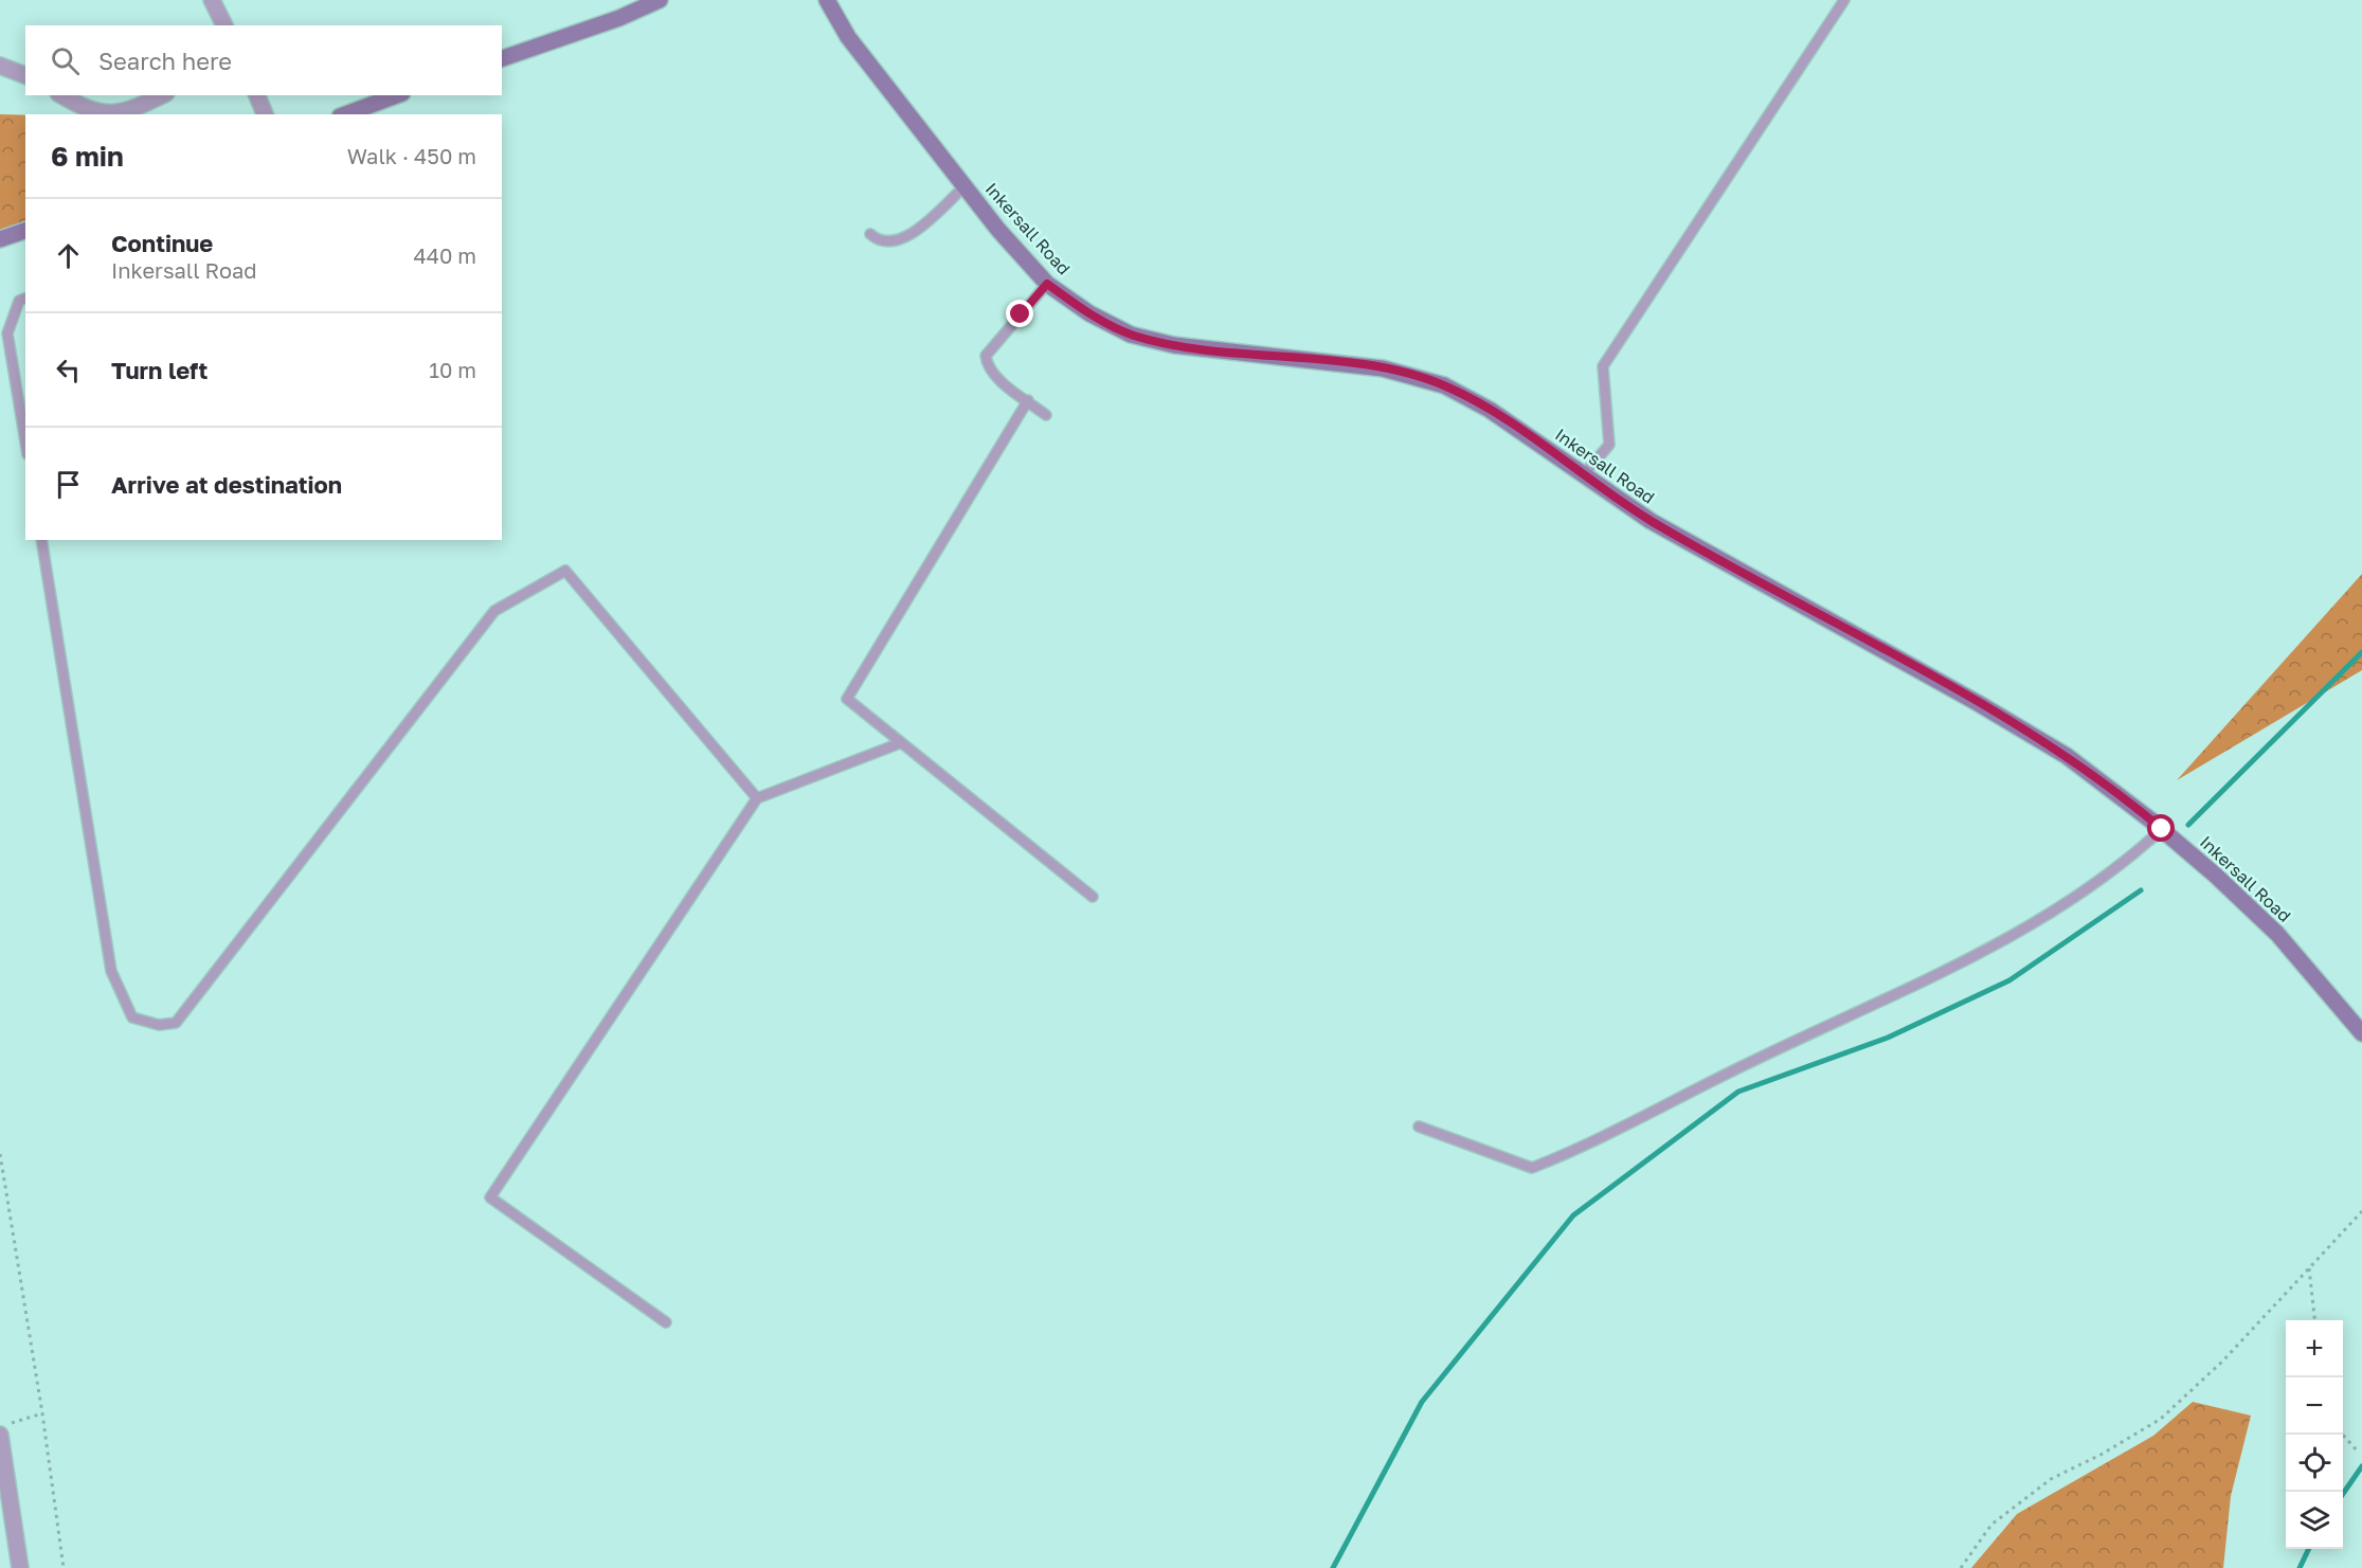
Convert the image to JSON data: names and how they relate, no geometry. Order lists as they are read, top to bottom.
{
  "streets": {
    "street": ["Inkersall Road"]
  },
  "page": {
    "search": "Search here",
    "heading": ["6 min", "Walk · 450 m"],
    "list": [
      ["Continue", "Inkersall Road", "440 m"],
      ["Turn left", "10 m"],
      "Arrive at destination"
    ],
    "map_buttons": ["+", "−"]
  }
}
